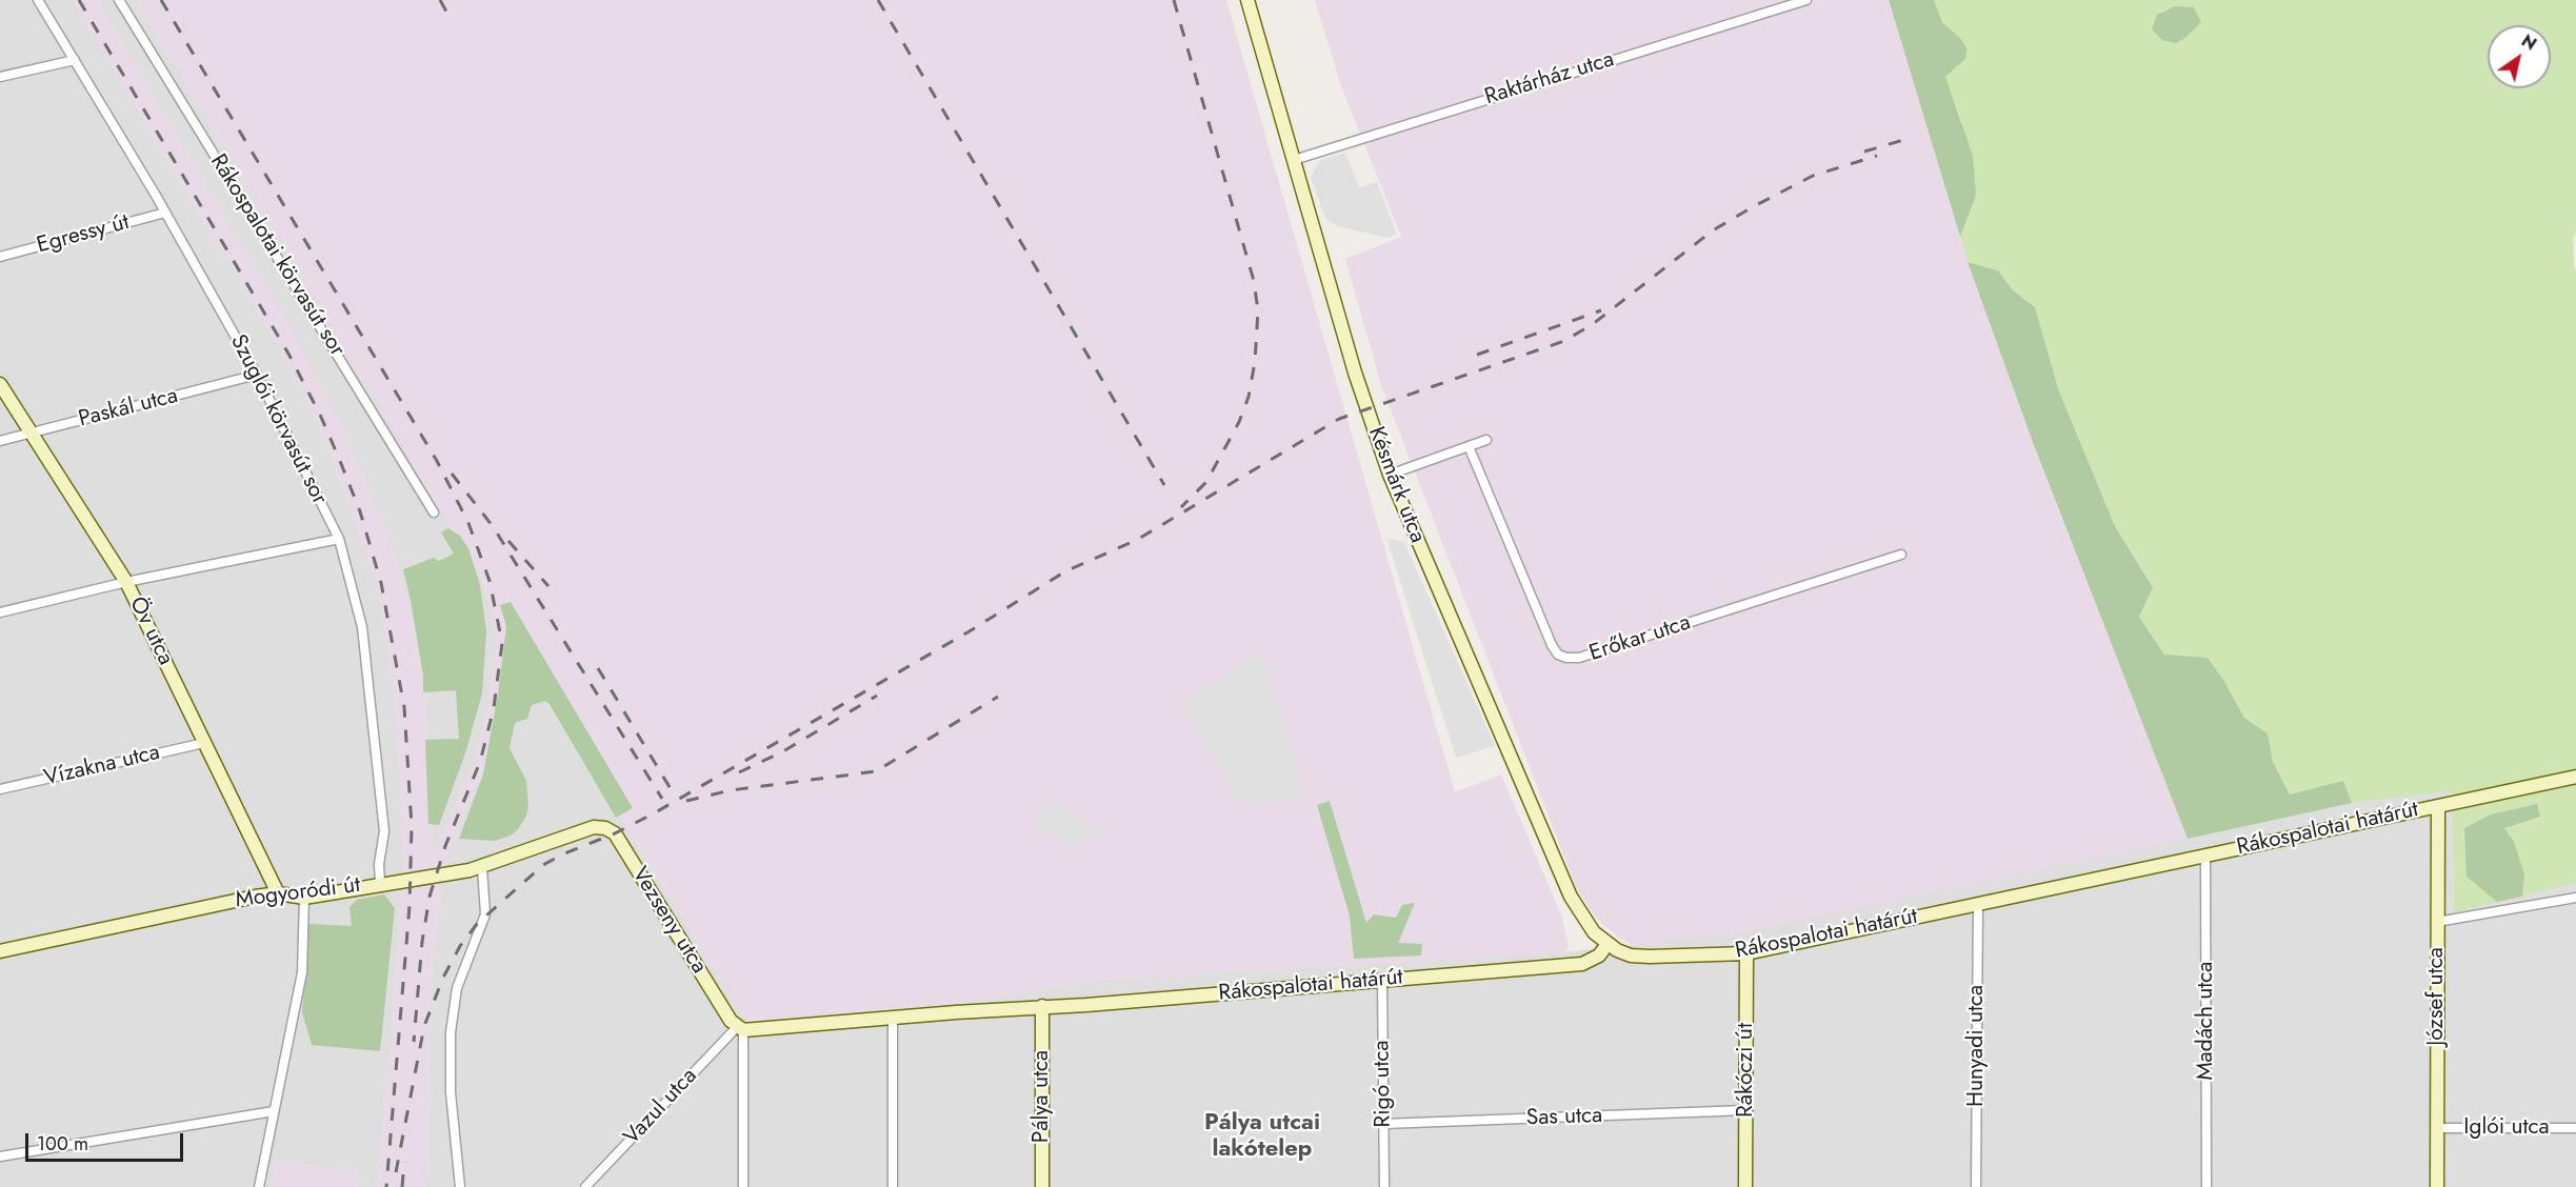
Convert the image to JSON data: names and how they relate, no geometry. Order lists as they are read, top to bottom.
{
  "streets": {
    "street": [
      "Raktárház utca",
      "Egressy út",
      "Rákospalotai körvasút sor",
      "Paskál utca",
      "Szuglói körvasút sor",
      "Késmárk utca",
      "Öv utca",
      "Erőkar utca",
      "Vízakna utca",
      "Rákospalotai határút",
      "Mogyoródi út",
      "Vezseny utca",
      "József utca",
      "Madách utca",
      "Hunyadi utca",
      "Rákóczi út",
      "Rigó utca",
      "Pálya utca",
      "Vazul utca",
      "Sas utca",
      "Iglói utca"
    ]
  },
  "crossings": [
    ["Raktárház utca", "Késmárk utca"],
    ["Egressy út", "Szuglói körvasút sor"],
    ["Paskál utca", "Szuglói körvasút sor"],
    ["Paskál utca", "Öv utca"],
    ["Szuglói körvasút sor", "Mogyoródi út"],
    ["Késmárk utca", "Rákospalotai határút"],
    ["Öv utca", "Vízakna utca"],
    ["Öv utca", "Mogyoródi út"],
    ["Rákospalotai határút", "Vezseny utca"],
    ["Rákospalotai határút", "József utca"],
    ["Rákospalotai határút", "Madách utca"],
    ["Rákospalotai határút", "Hunyadi utca"],
    ["Rákospalotai határút", "Rákóczi út"],
    ["Rákospalotai határút", "Rigó utca"],
    ["Rákospalotai határút", "Pálya utca"],
    ["Rákospalotai határút", "Vazul utca"],
    ["Mogyoródi út", "Vezseny utca"],
    ["Vezseny utca", "Vazul utca"],
    ["József utca", "Iglói utca"],
    ["Rákóczi út", "Sas utca"],
    ["Rigó utca", "Sas utca"]
  ],
  "districts": ["Pálya utcai lakótelep"],
  "scale_bar": "100 m",
  "north": "top right"
}
